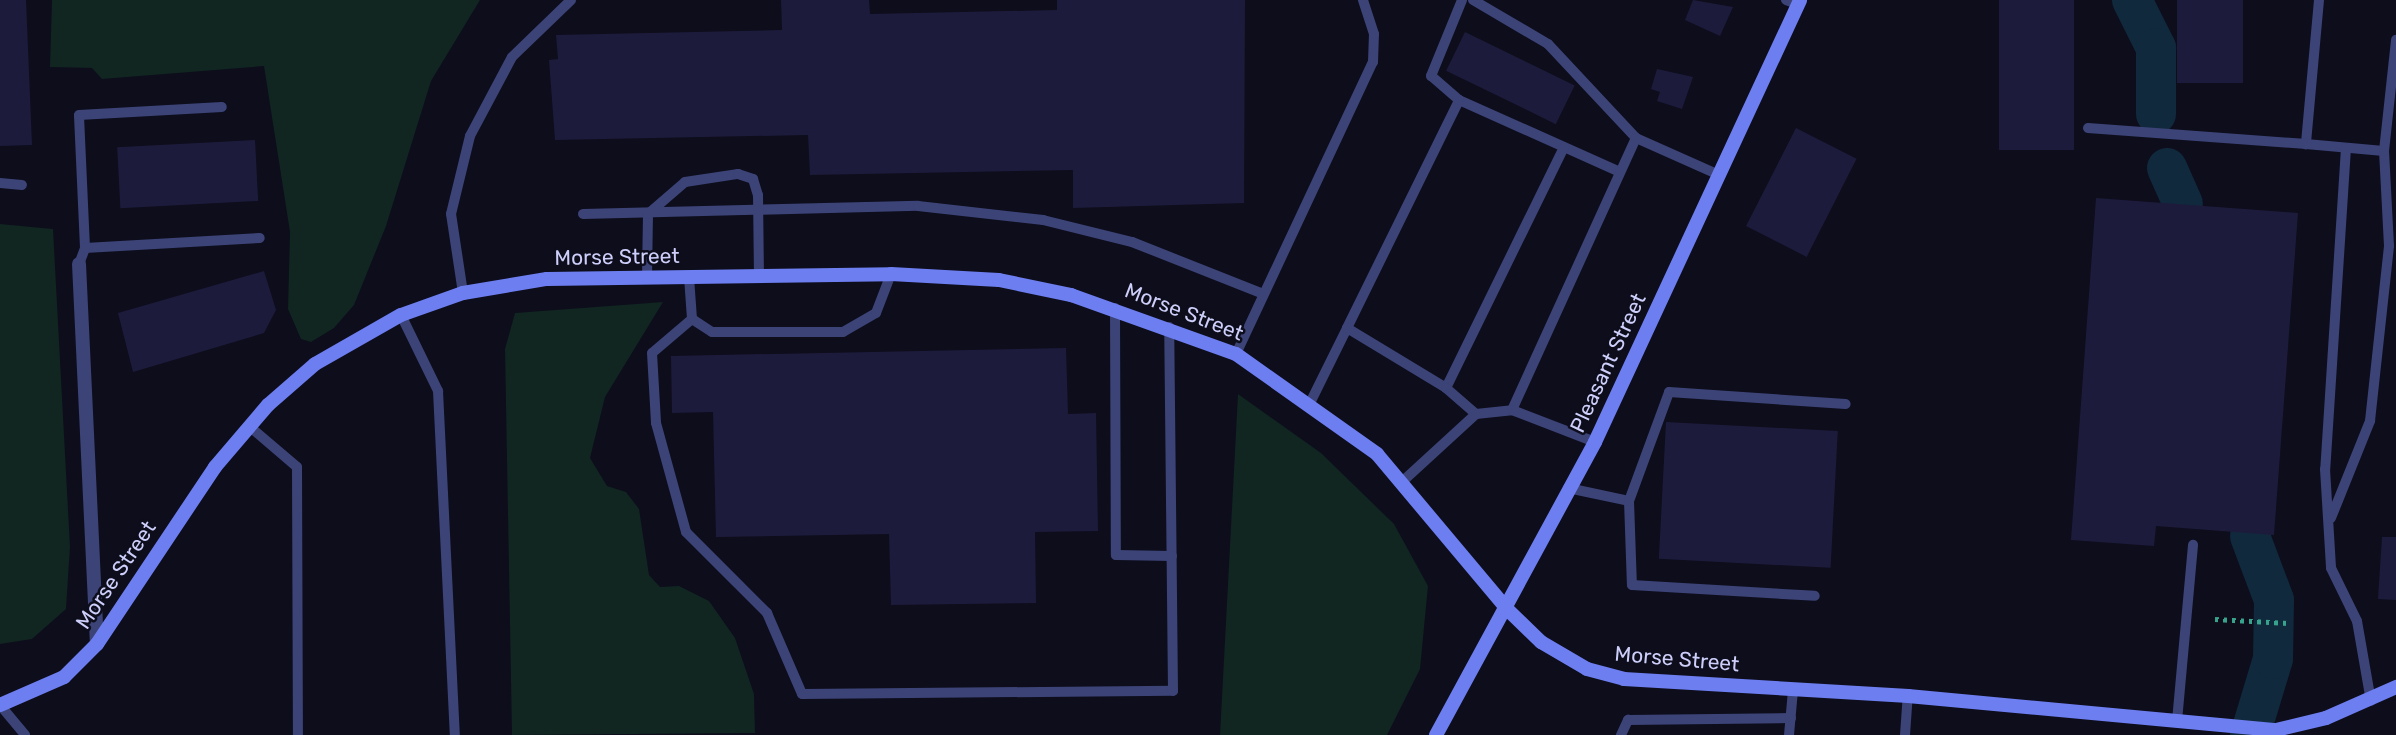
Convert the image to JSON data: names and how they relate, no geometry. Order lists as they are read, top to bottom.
{
  "streets": {
    "street": ["Morse Street", "Pleasant Street"]
  },
  "crossings": [
    ["Morse Street", "Pleasant Street"]
  ]
}
